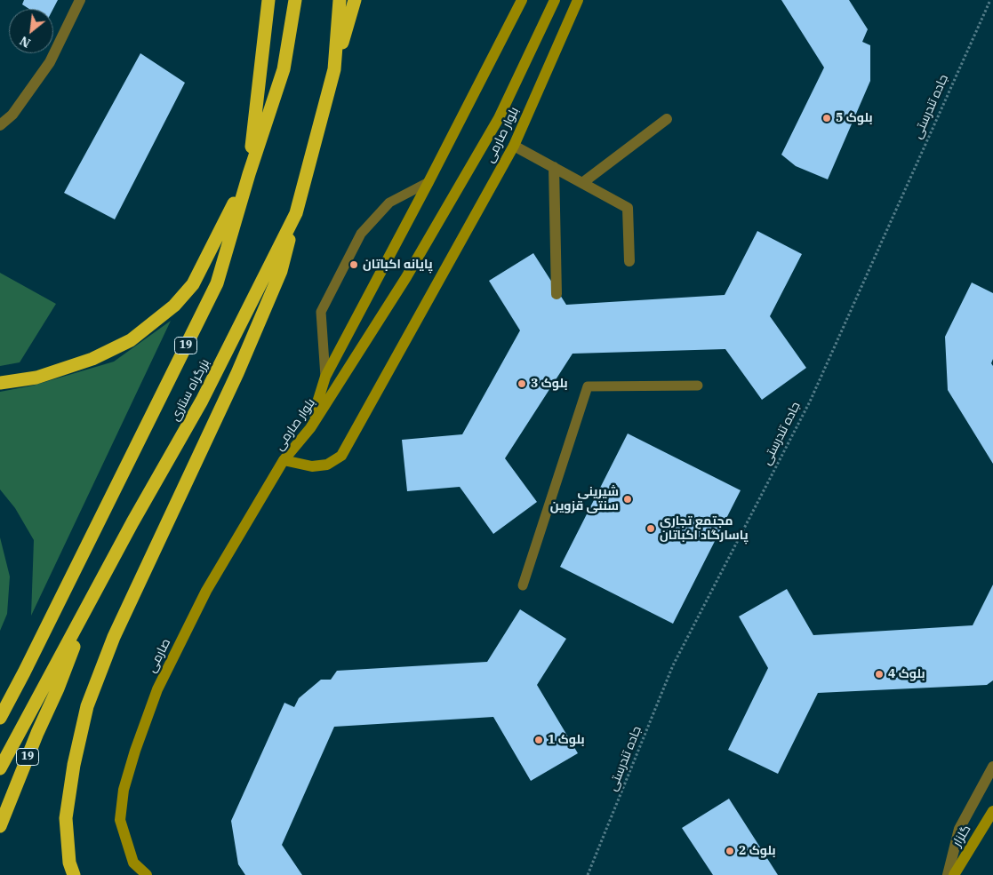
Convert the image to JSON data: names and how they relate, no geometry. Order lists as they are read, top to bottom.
{
  "streets": {
    "highway": ["19", "بزرگراه ستاری"],
    "street": ["بلوار صارمی", "صارمی", "گلزار"],
    "path": ["جاده تندرستی"]
  },
  "crossings": [
    ["بلوار صارمی", "صارمی"],
    ["19", "بزرگراه ستاری"]
  ],
  "places": [
    "بلوک 5",
    "پایانه اکباتان",
    "بلوک 3",
    "شیرینی سنتی قزوین",
    "مجتمع تجاری پاسارگاد اکباتان",
    "بلوک 4",
    "بلوک 1",
    "بلوک 2"
  ],
  "north": "bottom left"
}
